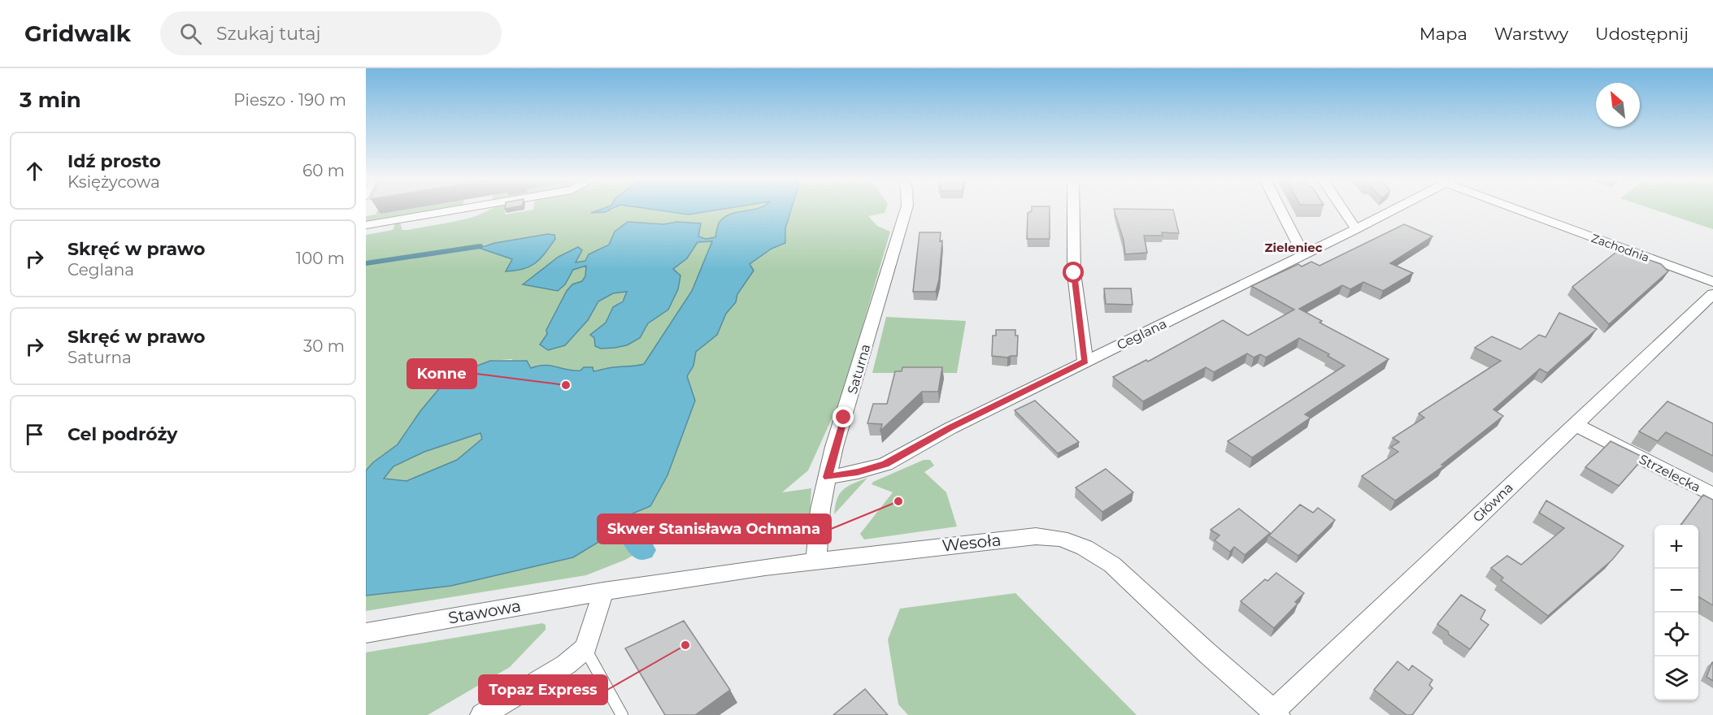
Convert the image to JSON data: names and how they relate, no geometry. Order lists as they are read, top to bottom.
{
  "streets": {
    "street": [
      "Zachodnia",
      "Ceglana",
      "Saturna",
      "Strzelecka",
      "Główna",
      "Wesoła",
      "Stawowa"
    ]
  },
  "crossings": [
    ["Ceglana", "Saturna"],
    ["Saturna", "Wesoła"],
    ["Strzelecka", "Główna"],
    ["Główna", "Wesoła"],
    ["Wesoła", "Stawowa"]
  ],
  "districts": ["Zieleniec"],
  "places": ["Konne", "Skwer Stanisława Ochmana", "Topaz Express"],
  "north": "top left",
  "page": {
    "header": "Gridwalk",
    "search": "Szukaj tutaj",
    "nav": ["Mapa", "Warstwy", "Udostępnij"],
    "heading": ["3 min", "Pieszo · 190 m"],
    "list": [
      ["Idź prosto", "Księżycowa", "60 m"],
      ["Skręć w prawo", "Ceglana", "100 m"],
      ["Skręć w prawo", "Saturna", "30 m"],
      "Cel podróży"
    ],
    "map_buttons": ["+", "−"]
  }
}
